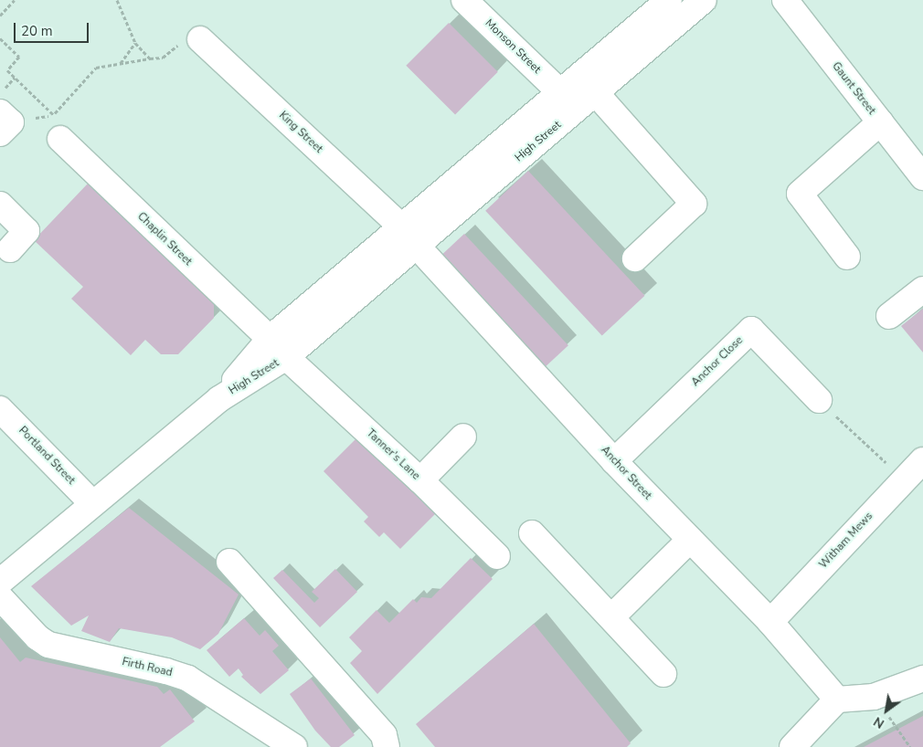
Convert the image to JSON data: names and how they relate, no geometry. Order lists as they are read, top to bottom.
{
  "streets": {
    "street": [
      "Monson Street",
      "Gaunt Street",
      "King Street",
      "High Street",
      "Chaplin Street",
      "Anchor Close",
      "Tanner's Lane",
      "Portland Street",
      "Anchor Street",
      "Witham Mews",
      "Firth Road"
    ]
  },
  "crossings": [
    ["Monson Street", "High Street"],
    ["King Street", "High Street"],
    ["King Street", "Anchor Street"],
    ["High Street", "Chaplin Street"],
    ["High Street", "Tanner's Lane"],
    ["High Street", "Portland Street"],
    ["High Street", "Anchor Street"],
    ["Chaplin Street", "Tanner's Lane"],
    ["Anchor Close", "Anchor Street"],
    ["Anchor Street", "Witham Mews"]
  ],
  "scale_bar": "20 m",
  "north": "bottom left"
}
